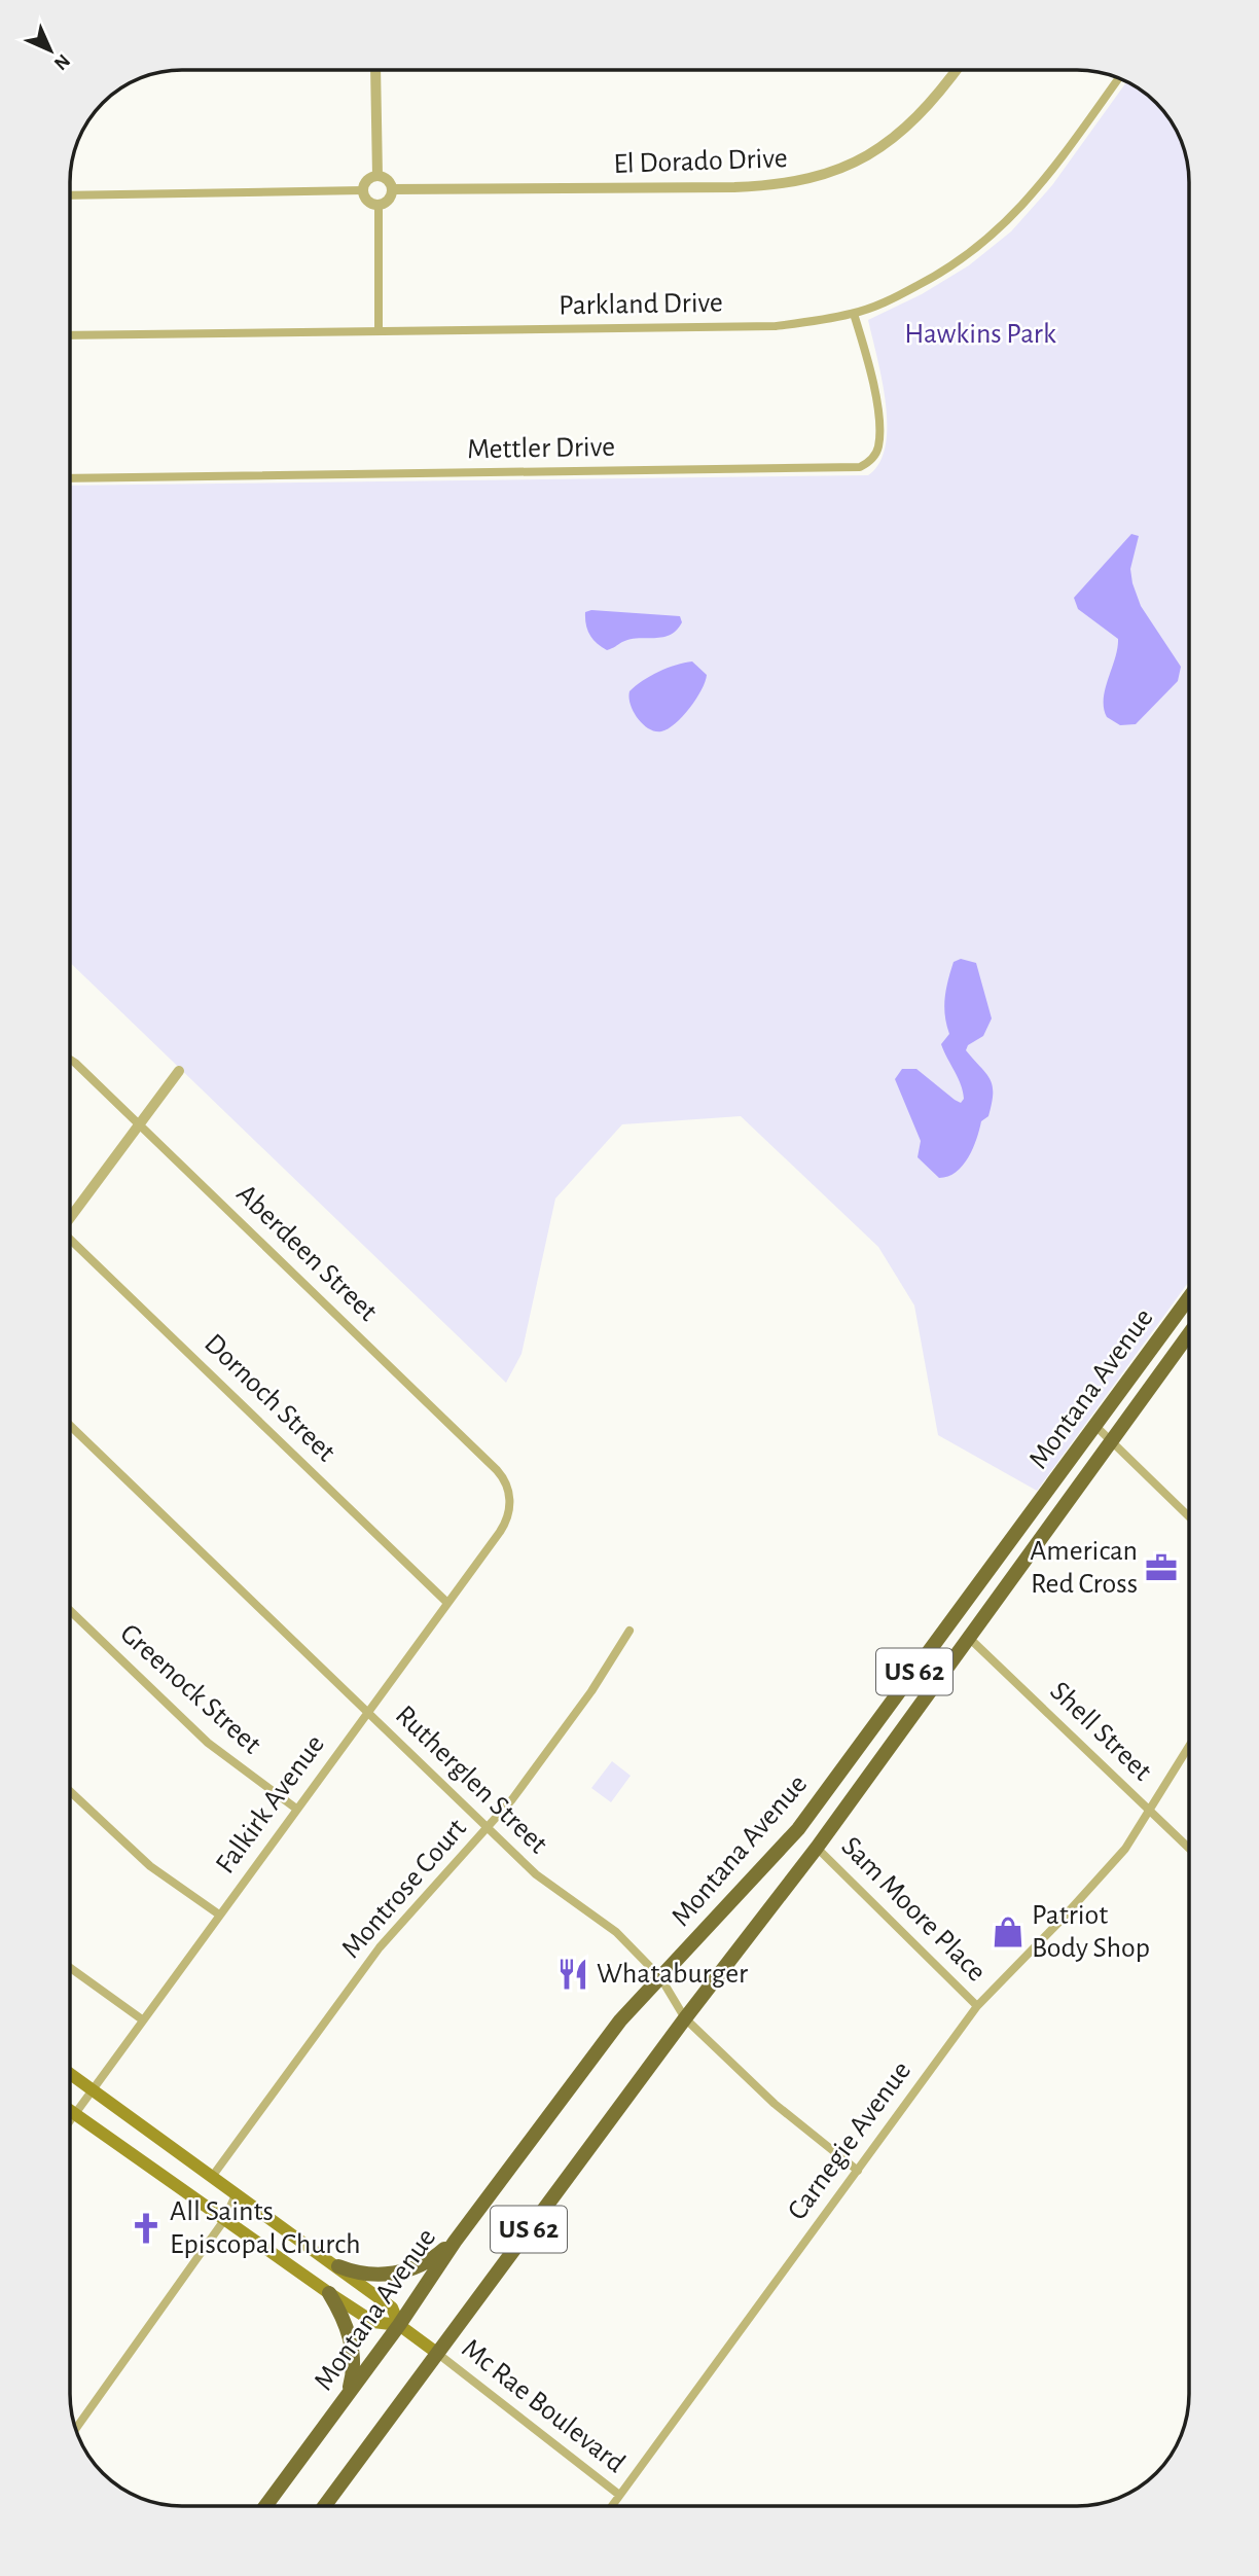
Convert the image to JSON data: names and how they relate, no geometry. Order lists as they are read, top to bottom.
{
  "streets": {
    "highway": ["Montana Avenue", "US 62"],
    "street": [
      "El Dorado Drive",
      "Parkland Drive",
      "Mettler Drive",
      "Aberdeen Street",
      "Dornoch Street",
      "Greenock Street",
      "Shell Street",
      "Rutherglen Street",
      "Falkirk Avenue",
      "Montrose Court",
      "Sam Moore Place",
      "Carnegie Avenue",
      "Mc Rae Boulevard"
    ]
  },
  "crossings": [
    ["Parkland Drive", "Mettler Drive"],
    ["Aberdeen Street", "Falkirk Avenue"],
    ["Montana Avenue", "Shell Street"],
    ["Montana Avenue", "Rutherglen Street"],
    ["Montana Avenue", "Sam Moore Place"],
    ["Montana Avenue", "Mc Rae Boulevard"],
    ["Dornoch Street", "Falkirk Avenue"],
    ["Greenock Street", "Falkirk Avenue"],
    ["Shell Street", "Carnegie Avenue"],
    ["Rutherglen Street", "Falkirk Avenue"],
    ["Rutherglen Street", "Montrose Court"],
    ["Rutherglen Street", "Carnegie Avenue"],
    ["Sam Moore Place", "Carnegie Avenue"],
    ["Carnegie Avenue", "Mc Rae Boulevard"]
  ],
  "parks": ["Hawkins Park"],
  "places": {
    "office": ["American Red Cross"],
    "shop": ["Patriot Body Shop"],
    "restaurant": ["Whataburger"],
    "church": ["All Saints Episcopal Church"]
  },
  "north": "bottom right"
}
